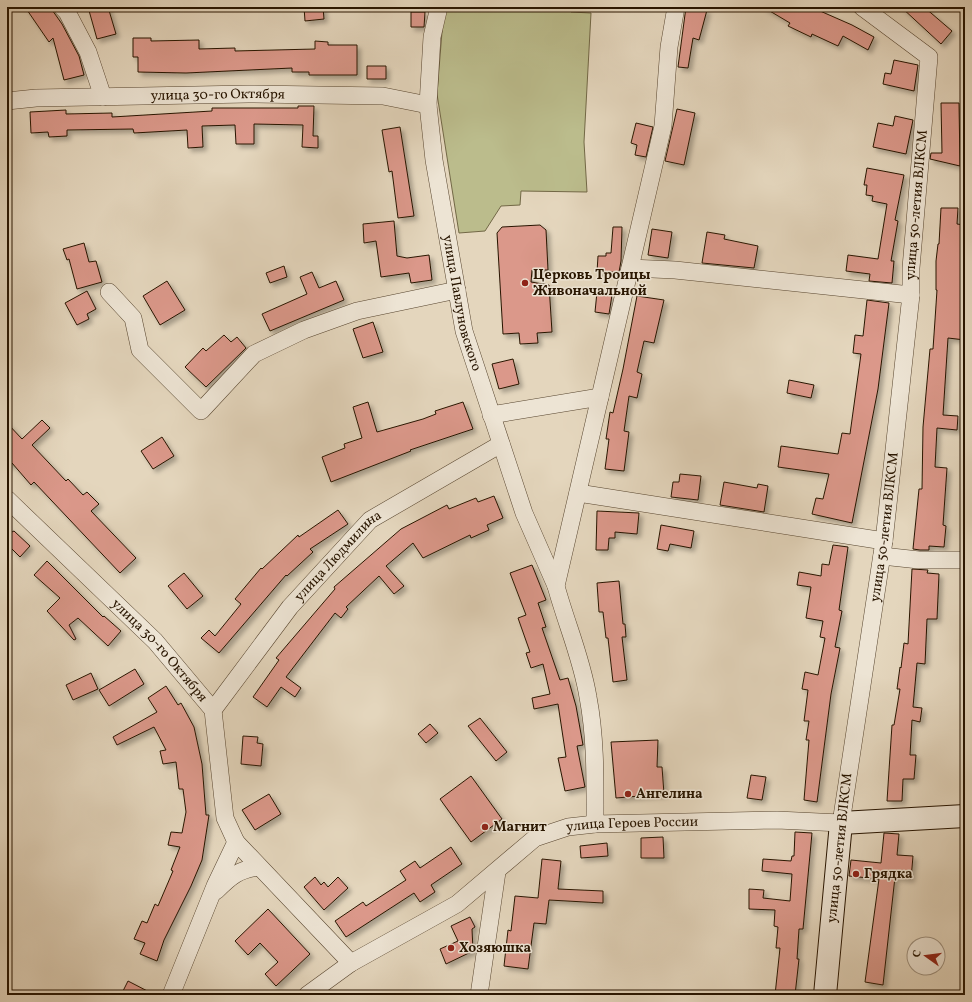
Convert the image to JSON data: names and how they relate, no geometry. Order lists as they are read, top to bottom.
{
  "streets": {
    "street": [
      "улица 30-го Октября",
      "улица 50-летия ВЛКСМ",
      "улица Павлуновского",
      "улица Людмилина",
      "улица Героев России"
    ]
  },
  "crossings": [
    ["улица 30-го Октября", "улица Павлуновского"],
    ["улица 30-го Октября", "улица Людмилина"],
    ["улица 30-го Октября", "улица Героев России"],
    ["улица 50-летия ВЛКСМ", "улица Героев России"],
    ["улица Павлуновского", "улица Людмилина"],
    ["улица Павлуновского", "улица Героев России"]
  ],
  "places": [
    "Церковь Троицы Живоначальной",
    "Ангелина",
    "Магнит",
    "Грядка",
    "Хозяюшка"
  ],
  "north": "left"
}
